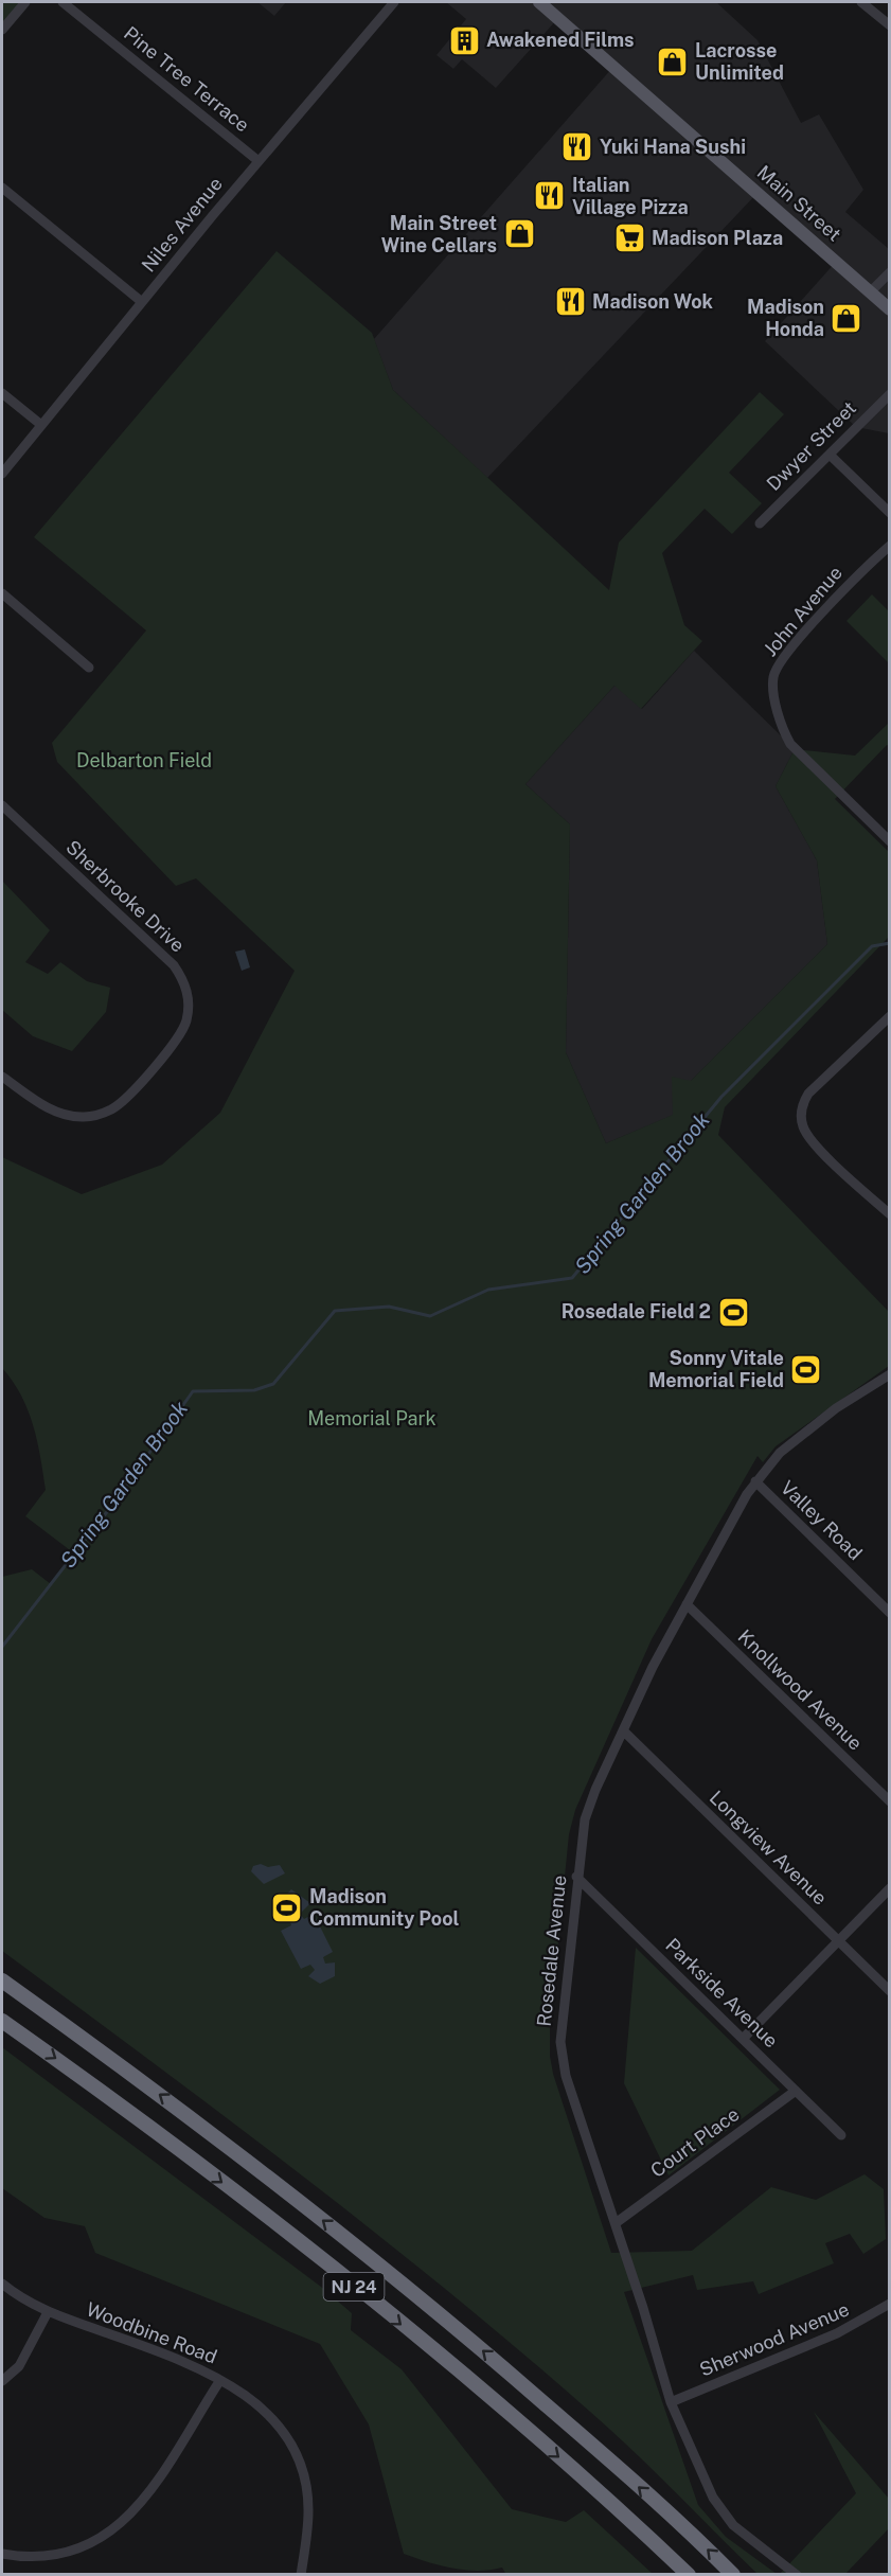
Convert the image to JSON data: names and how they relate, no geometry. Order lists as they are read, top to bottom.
{
  "streets": {
    "highway": ["NJ 24"],
    "main road": ["Main Street"],
    "street": [
      "Pine Tree Terrace",
      "Niles Avenue",
      "Dwyer Street",
      "John Avenue",
      "Sherbrooke Drive",
      "Valley Road",
      "Knollwood Avenue",
      "Longview Avenue",
      "Rosedale Avenue",
      "Parkside Avenue",
      "Court Place",
      "Woodbine Road",
      "Sherwood Avenue"
    ]
  },
  "crossings": [
    ["Pine Tree Terrace", "Niles Avenue"],
    ["Valley Road", "Rosedale Avenue"],
    ["Knollwood Avenue", "Rosedale Avenue"],
    ["Longview Avenue", "Rosedale Avenue"],
    ["Rosedale Avenue", "Parkside Avenue"],
    ["Rosedale Avenue", "Court Place"],
    ["Rosedale Avenue", "Sherwood Avenue"],
    ["Parkside Avenue", "Court Place"]
  ],
  "water": ["Spring Garden Brook"],
  "parks": ["Delbarton Field", "Memorial Park"],
  "places": {
    "building": ["Awakened Films"],
    "shop": ["Lacrosse Unlimited", "Main Street Wine Cellars", "Madison Honda"],
    "restaurant": ["Yuki Hana Sushi", "Italian Village Pizza", "Madison Wok"],
    "supermarket": ["Madison Plaza"],
    "sports": ["Rosedale Field 2", "Sonny Vitale Memorial Field", "Madison Community Pool"]
  }
}
